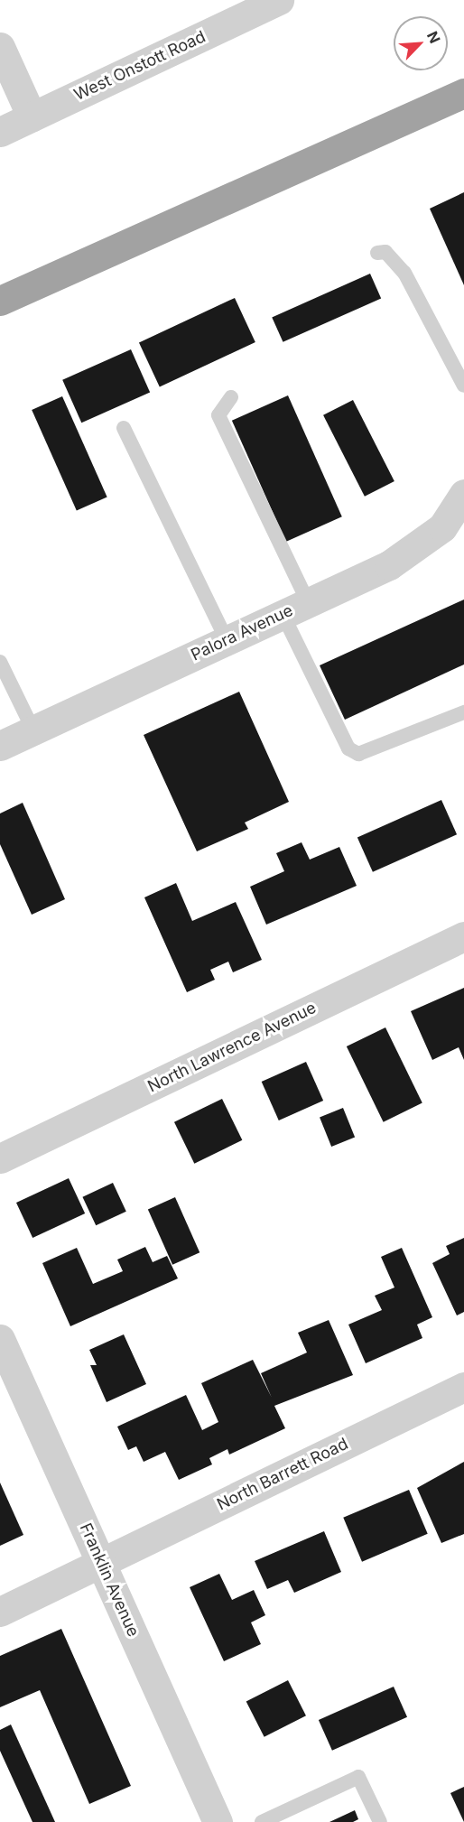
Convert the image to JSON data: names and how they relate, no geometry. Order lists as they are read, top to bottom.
{
  "streets": {
    "street": [
      "West Onstott Road",
      "Palora Avenue",
      "North Lawrence Avenue",
      "North Barrett Road",
      "Franklin Avenue"
    ]
  },
  "crossings": [
    ["North Barrett Road", "Franklin Avenue"]
  ],
  "north": "top right"
}
